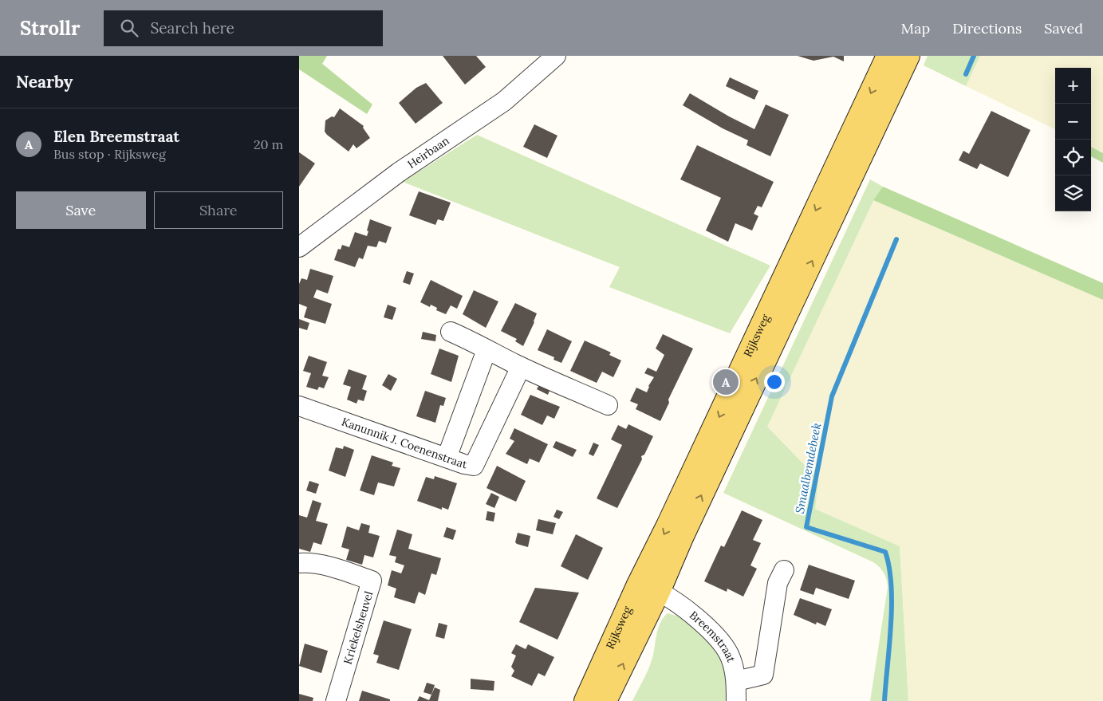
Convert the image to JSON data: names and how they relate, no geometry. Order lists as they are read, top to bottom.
{
  "streets": {
    "main road": ["Rijksweg"],
    "street": [
      "Heirbaan",
      "Kanunnik J. Coenenstraat",
      "Kriekelsheuvel",
      "Breemstraat"
    ]
  },
  "crossings": [
    ["Rijksweg", "Breemstraat"]
  ],
  "water": ["Smaalbemdebeek"],
  "page": {
    "header": "Strollr",
    "search": "Search here",
    "nav": ["Map", "Directions", "Saved"],
    "heading": "Nearby",
    "map_buttons": ["+", "−"],
    "list": [
      {
        "mark": "A",
        "name": "Elen Breemstraat",
        "note": "Bus stop · Rijksweg",
        "value": "20 m"
      }
    ],
    "buttons": ["Save", "Share"],
    "pins": "A"
  }
}
